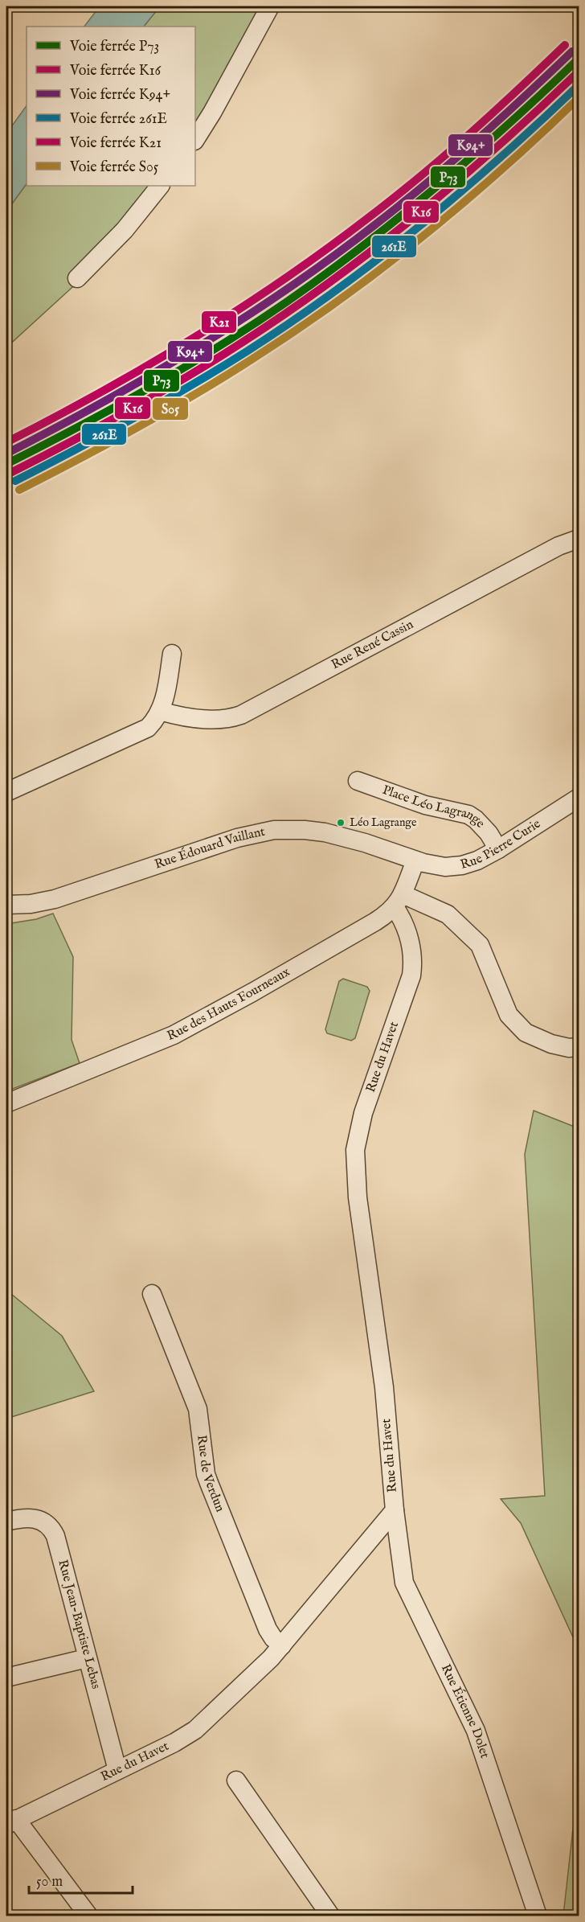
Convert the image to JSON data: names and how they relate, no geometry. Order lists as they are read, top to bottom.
{
  "streets": {
    "street": [
      "Rue René Cassin",
      "Place Léo Lagrange",
      "Rue Pierre Curie",
      "Rue Édouard Vaillant",
      "Rue des Hauts Fourneaux",
      "Rue du Havet",
      "Rue de Verdun",
      "Rue Jean-Baptiste Lebas",
      "Rue Étienne Dolet"
    ]
  },
  "crossings": [
    ["Place Léo Lagrange", "Rue Pierre Curie"],
    ["Rue Pierre Curie", "Rue Édouard Vaillant"],
    ["Rue des Hauts Fourneaux", "Rue du Havet"],
    ["Rue du Havet", "Rue de Verdun"],
    ["Rue du Havet", "Rue Jean-Baptiste Lebas"],
    ["Rue du Havet", "Rue Étienne Dolet"]
  ],
  "places": ["Léo Lagrange"],
  "lines": [
    "rail line K21",
    "rail line K94+",
    "rail line P73",
    "rail line K16",
    "rail line 261E",
    "rail line S05"
  ],
  "legend": [
    "Voie ferrée P73",
    "Voie ferrée K16",
    "Voie ferrée K94+",
    "Voie ferrée 261E",
    "Voie ferrée K21",
    "Voie ferrée S05"
  ],
  "scale_bar": "50 m"
}
